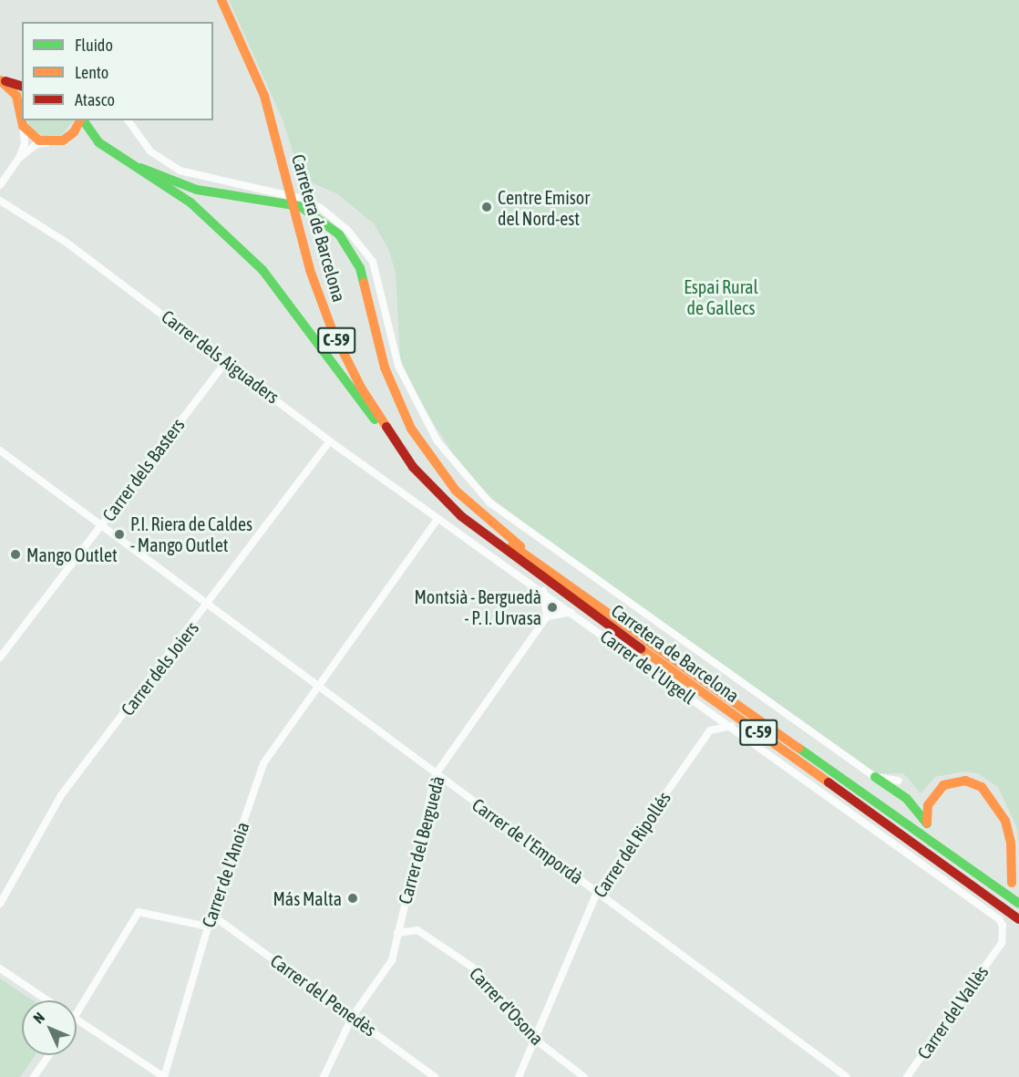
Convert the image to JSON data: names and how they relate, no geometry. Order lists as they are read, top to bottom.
{
  "streets": {
    "main road": ["Carretera de Barcelona", "C-59"],
    "street": [
      "Carrer dels Aiguaders",
      "Carrer dels Basters",
      "Carrer de l'Urgell",
      "Carrer dels Joiers",
      "Carrer del Berguedà",
      "Carrer de l'Empordà",
      "Carrer del Ripollés",
      "Carrer de l'Anoia",
      "Carrer del Penedès",
      "Carrer d'Osona",
      "Carrer del Vallès"
    ]
  },
  "crossings": [
    ["Carrer dels Aiguaders", "Carrer dels Basters"],
    ["Carrer dels Aiguaders", "Carrer de l'Urgell"],
    ["Carrer dels Aiguaders", "Carrer dels Joiers"],
    ["Carrer dels Basters", "Carrer de l'Empordà"],
    ["Carrer de l'Urgell", "Carrer del Ripollés"],
    ["Carrer de l'Urgell", "Carrer del Vallès"],
    ["Carrer dels Joiers", "Carrer de l'Empordà"],
    ["Carrer del Berguedà", "Carrer de l'Empordà"],
    ["Carrer del Berguedà", "Carrer del Penedès"],
    ["Carrer del Berguedà", "Carrer d'Osona"],
    ["Carrer de l'Empordà", "Carrer del Ripollés"],
    ["Carrer de l'Empordà", "Carrer de l'Anoia"],
    ["Carrer del Ripollés", "Carrer d'Osona"],
    ["Carrer de l'Anoia", "Carrer del Penedès"]
  ],
  "parks": ["Espai Rural de Gallecs"],
  "places": [
    "Centre Emisor del Nord-est",
    "P.I. Riera de Caldes - Mango Outlet",
    "Mango Outlet",
    "Montsià - Berguedà - P. I. Urvasa",
    "Más Malta"
  ],
  "legend": ["Fluido", "Lento", "Atasco"],
  "north": "top left"
}
